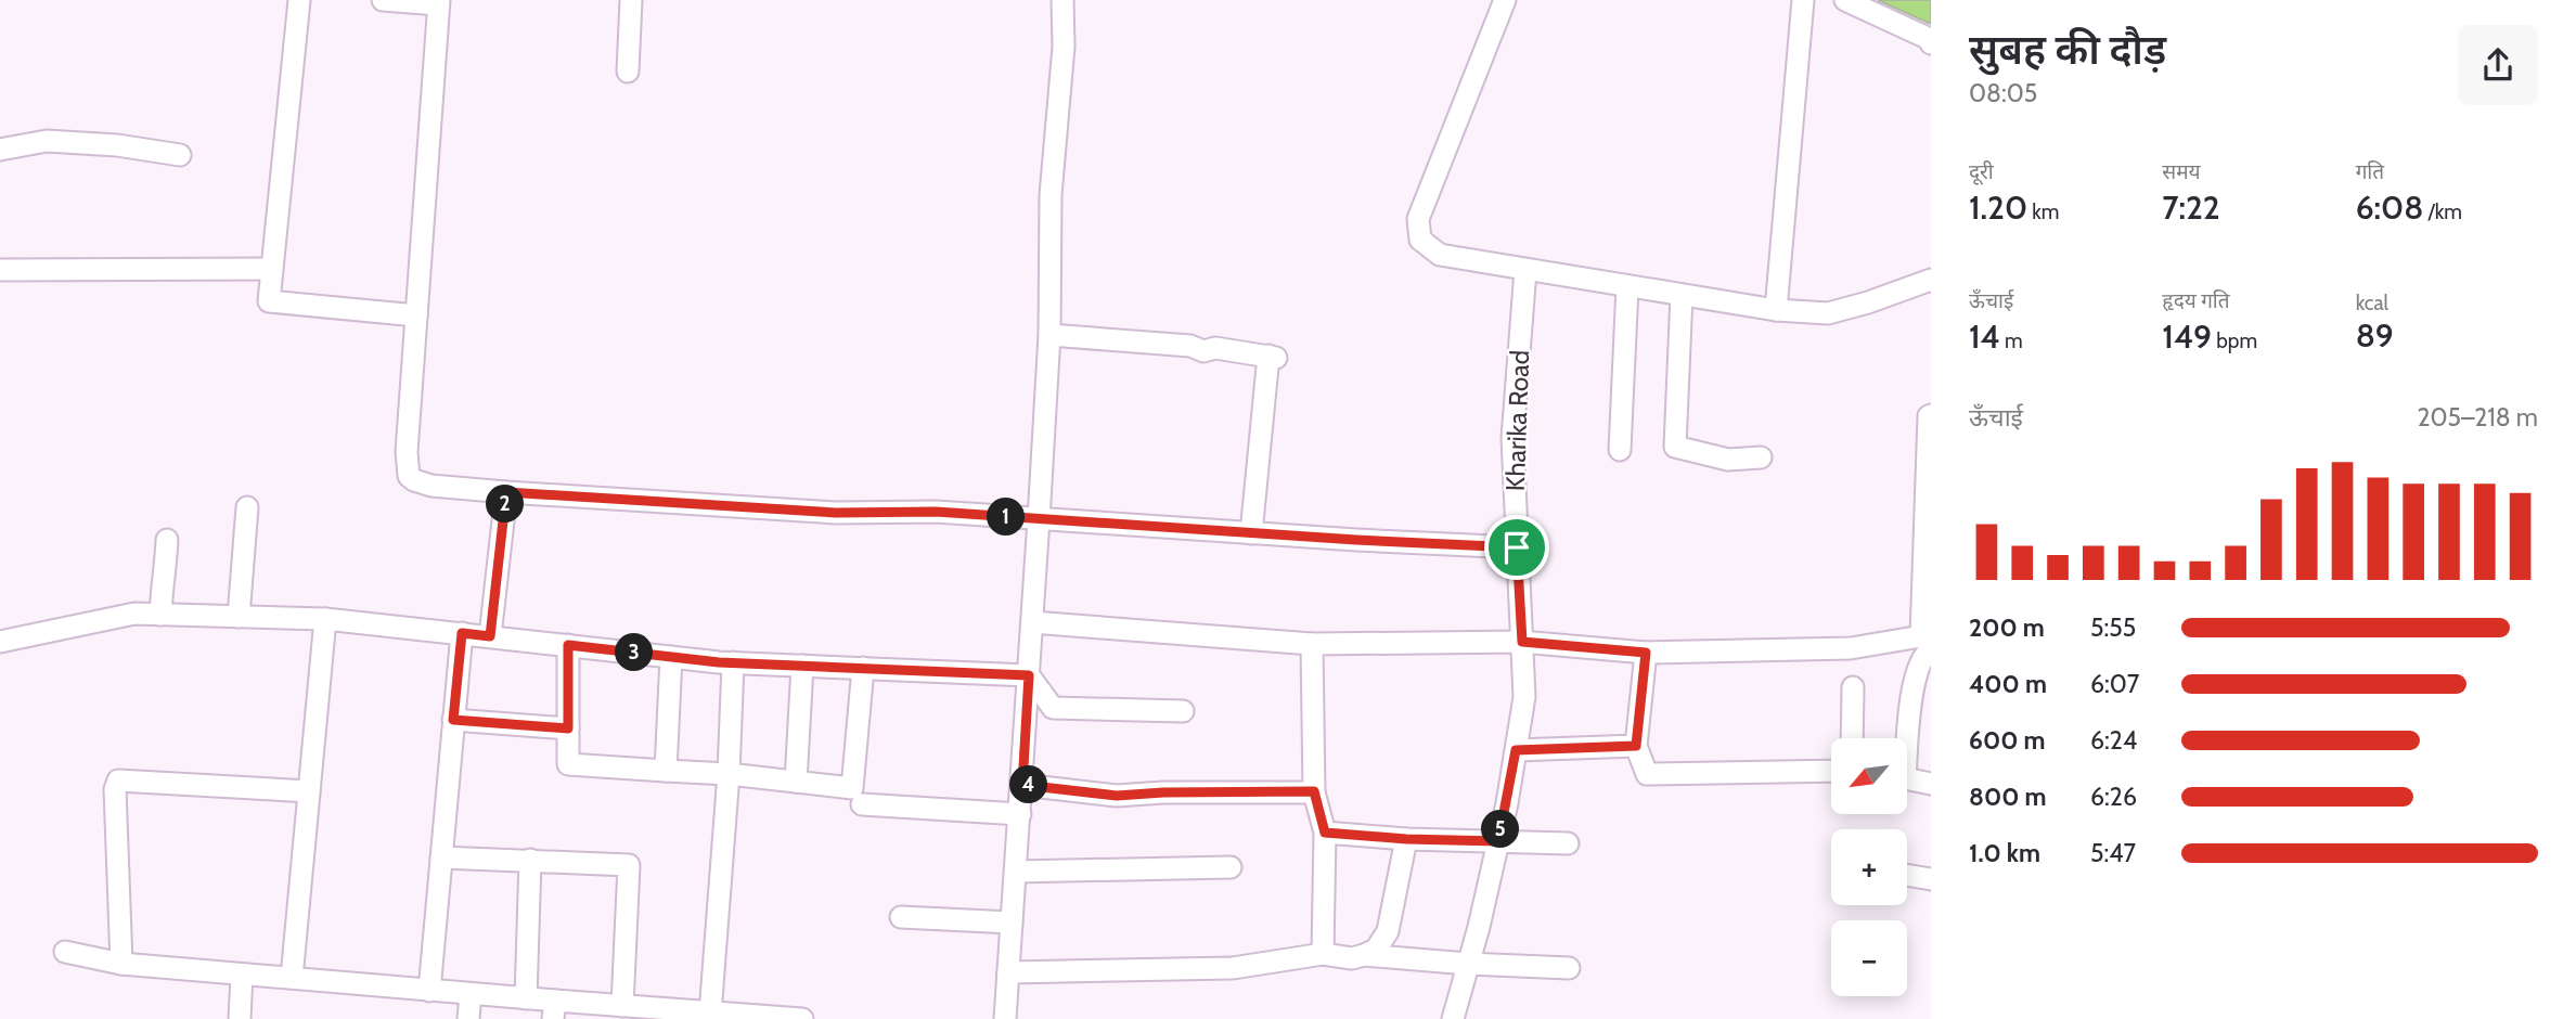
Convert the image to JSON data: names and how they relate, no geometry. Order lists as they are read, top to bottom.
{
  "streets": {
    "street": ["Kharika Road"]
  },
  "north": "bottom left",
  "page": {
    "heading": ["सुबह की दौड़", "08:05"],
    "stats": [
      ["दूरी", "1.20 km"],
      ["समय", "7:22"],
      ["गति", "6:08 /km"],
      ["ऊँचाई", "14 m"],
      ["हृदय गति", "149 bpm"],
      ["kcal", "89"]
    ],
    "chart": ["ऊँचाई", "205–218 m"],
    "pins": [
      "2",
      "1",
      "3",
      "4",
      "5"
    ],
    "list": [
      {
        "name": "200 m",
        "note": "5:55"
      },
      {
        "name": "400 m",
        "note": "6:07"
      },
      {
        "name": "600 m",
        "note": "6:24"
      },
      {
        "name": "800 m",
        "note": "6:26"
      },
      {
        "name": "1.0 km",
        "note": "5:47"
      }
    ],
    "map_buttons": ["+", "−"]
  }
}
